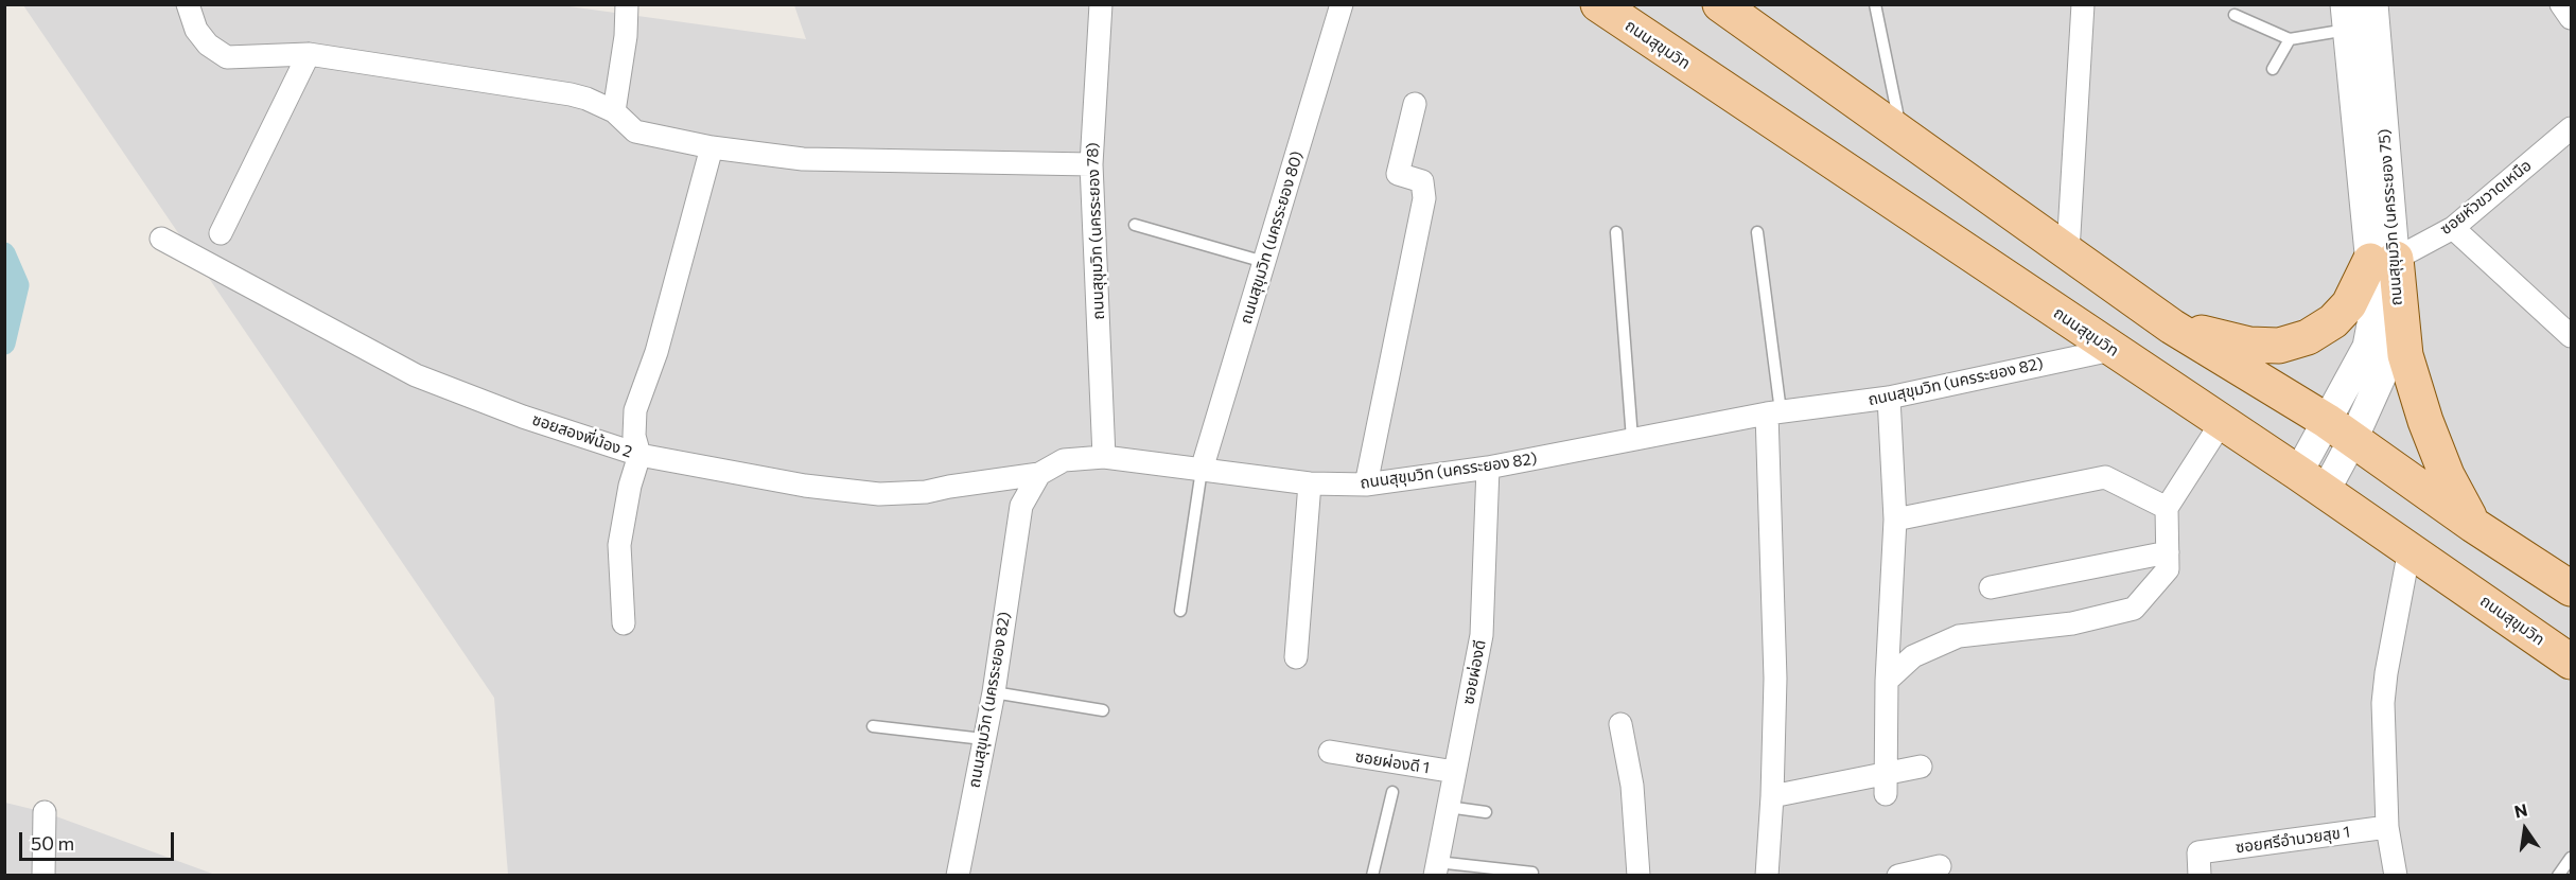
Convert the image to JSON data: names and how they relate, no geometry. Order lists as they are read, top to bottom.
{
  "streets": {
    "main road": ["ถนนสุขุมวิท"],
    "street": [
      "ซอยหัวขวาดเหนือ",
      "ถนนสุขุมวิท (นครระยอง 75)",
      "ถนนสุขุมวิท (นครระยอง 78)",
      "ถนนสุขุมวิท (นครระยอง 80)",
      "ถนนสุขุมวิท (นครระยอง 82)",
      "ซอยสองพี่น้อง 2",
      "ซอยผ่องดี",
      "ซอยผ่องดี 1",
      "ซอยศรีอำนวยสุข 1"
    ]
  },
  "crossings": [
    ["ถนนสุขุมวิท", "ถนนสุขุมวิท (นครระยอง 75)"],
    ["ถนนสุขุมวิท", "ถนนสุขุมวิท (นครระยอง 82)"],
    ["ซอยหัวขวาดเหนือ", "ถนนสุขุมวิท (นครระยอง 75)"],
    ["ถนนสุขุมวิท (นครระยอง 78)", "ถนนสุขุมวิท (นครระยอง 82)"],
    ["ถนนสุขุมวิท (นครระยอง 80)", "ถนนสุขุมวิท (นครระยอง 82)"],
    ["ถนนสุขุมวิท (นครระยอง 82)", "ซอยสองพี่น้อง 2"],
    ["ถนนสุขุมวิท (นครระยอง 82)", "ซอยผ่องดี"],
    ["ซอยผ่องดี", "ซอยผ่องดี 1"]
  ],
  "scale_bar": "50 m",
  "north": "top"
}
